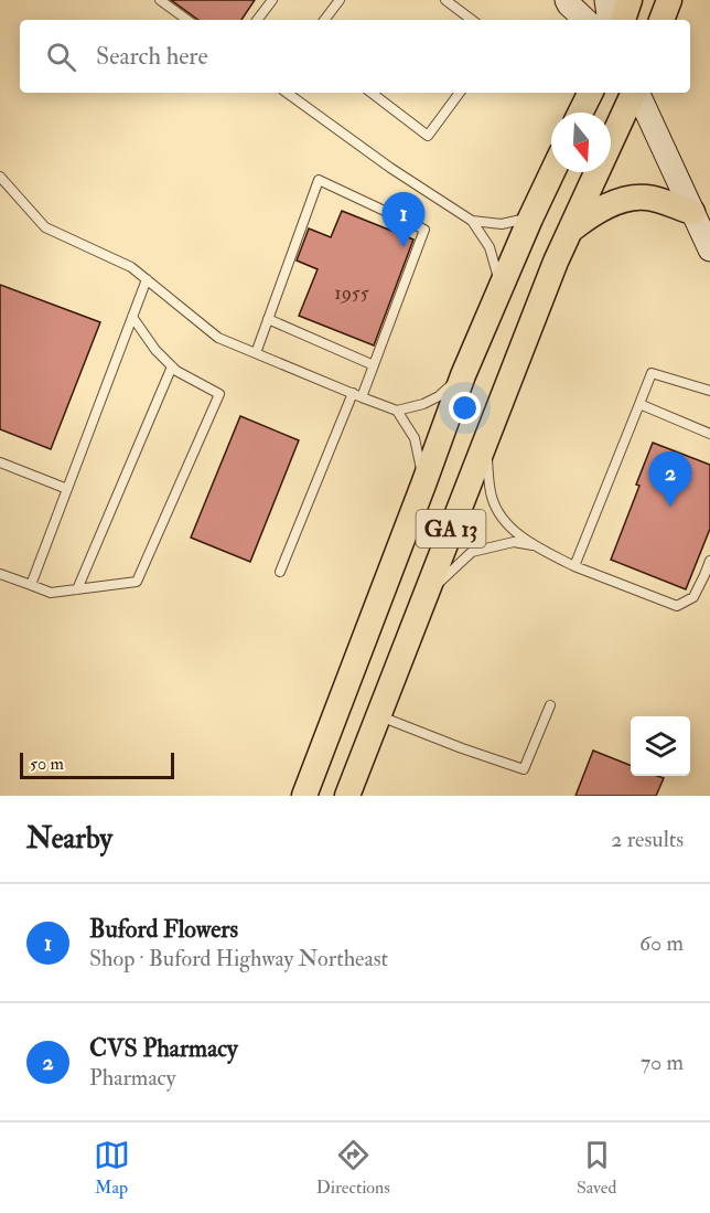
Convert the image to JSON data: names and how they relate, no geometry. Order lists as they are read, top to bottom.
{
  "streets": {
    "main road": ["GA 13"]
  },
  "house_numbers": ["1955"],
  "scale_bar": "50 m",
  "north": "bottom",
  "page": {
    "search": "Search here",
    "pins": ["1", "2"],
    "scale": "50 m",
    "heading": ["Nearby", "2 results"],
    "list": [
      {
        "mark": "1",
        "name": "Buford Flowers",
        "note": "Shop · Buford Highway Northeast",
        "value": "60 m"
      },
      {
        "mark": "2",
        "name": "CVS Pharmacy",
        "note": "Pharmacy",
        "value": "70 m"
      }
    ],
    "nav": ["Map", "Directions", "Saved"]
  }
}
